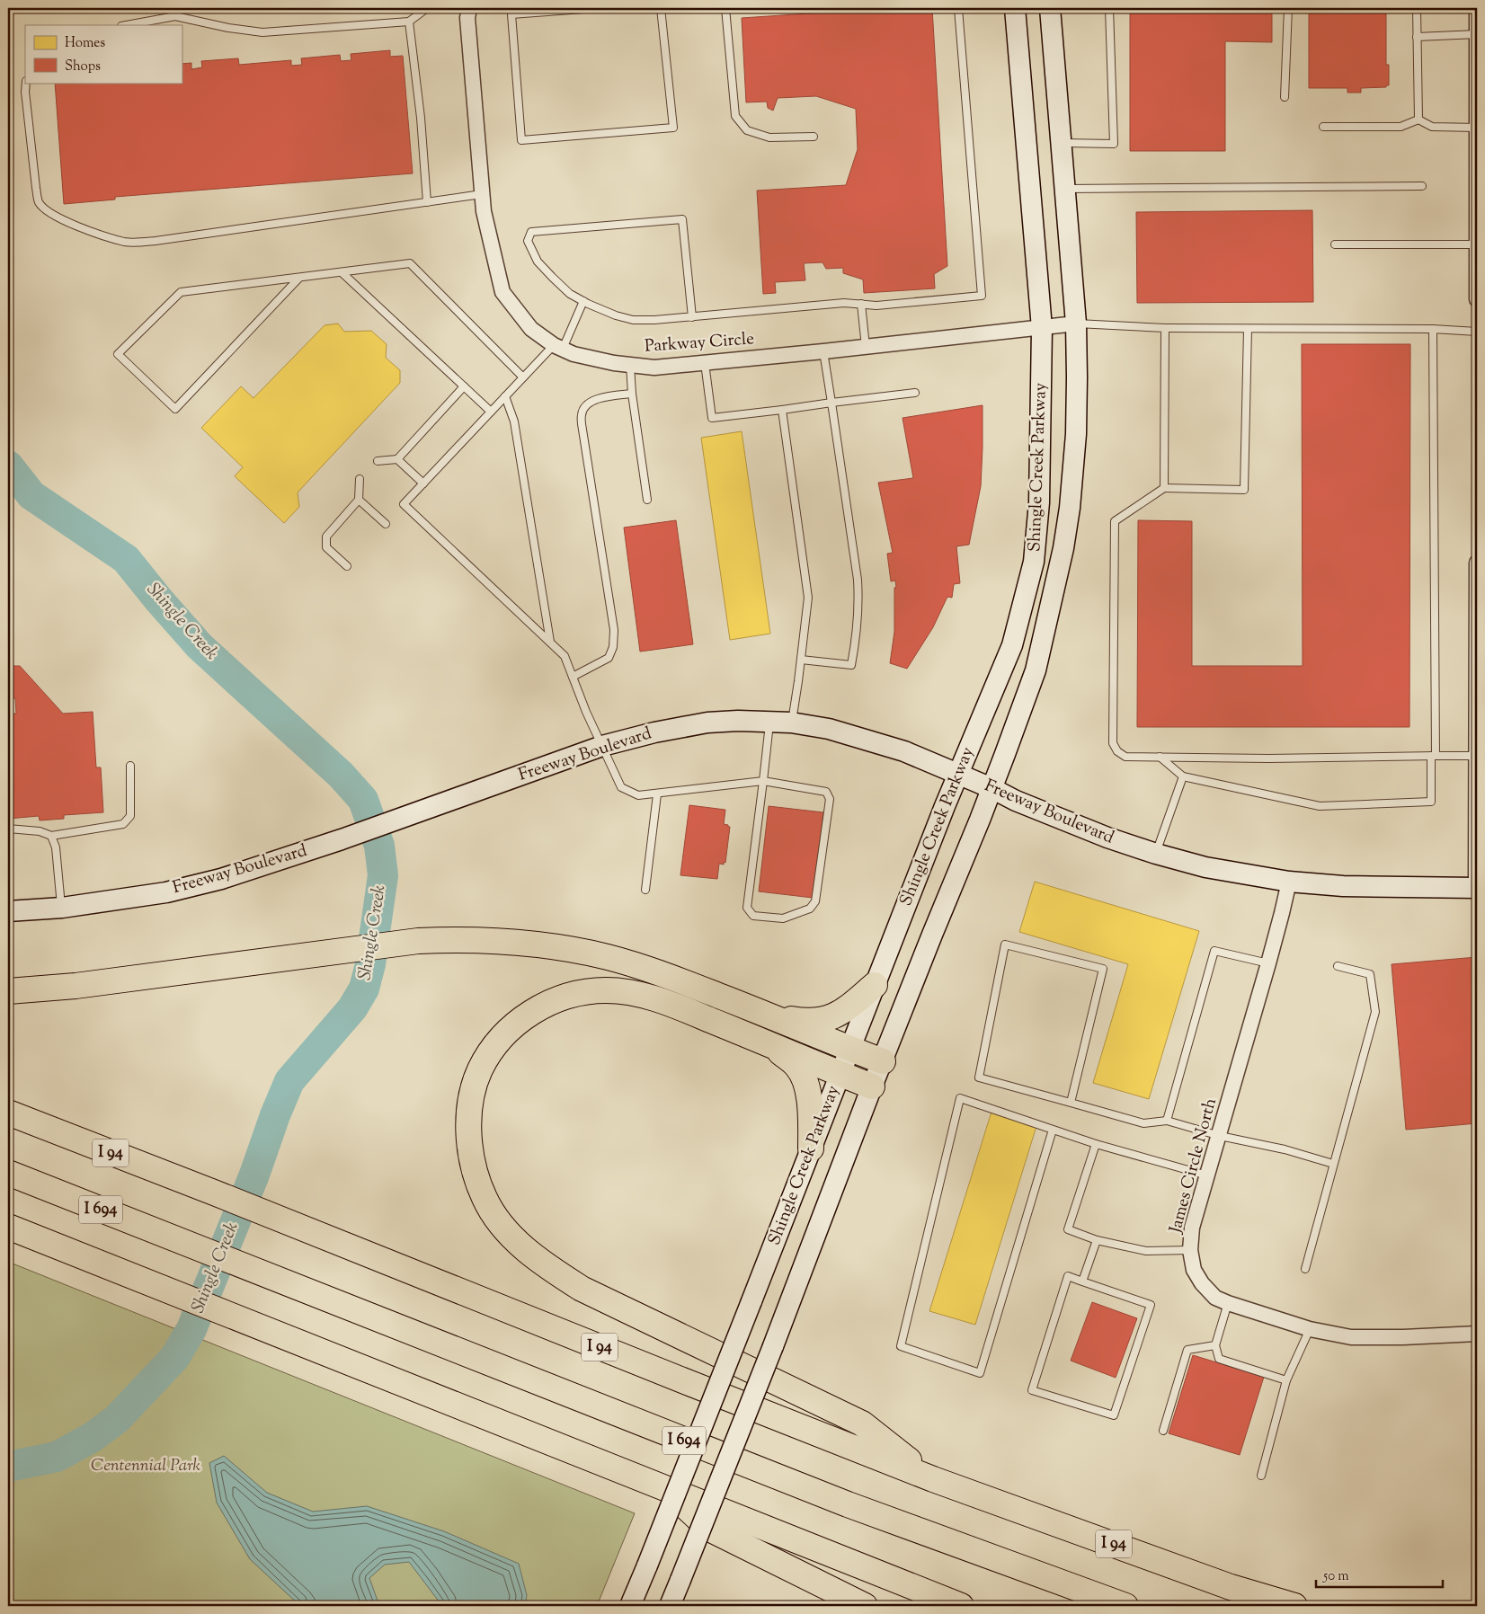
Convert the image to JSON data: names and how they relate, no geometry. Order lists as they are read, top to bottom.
{
  "streets": {
    "highway": ["I 94", "I 694"],
    "street": [
      "Parkway Circle",
      "Shingle Creek Parkway",
      "Freeway Boulevard",
      "James Circle North"
    ]
  },
  "crossings": [
    ["Parkway Circle", "Shingle Creek Parkway"],
    ["Shingle Creek Parkway", "Freeway Boulevard"],
    ["Freeway Boulevard", "James Circle North"]
  ],
  "water": ["Shingle Creek"],
  "parks": ["Centennial Park"],
  "legend": ["Homes", "Shops"],
  "scale_bar": "50 m"
}
